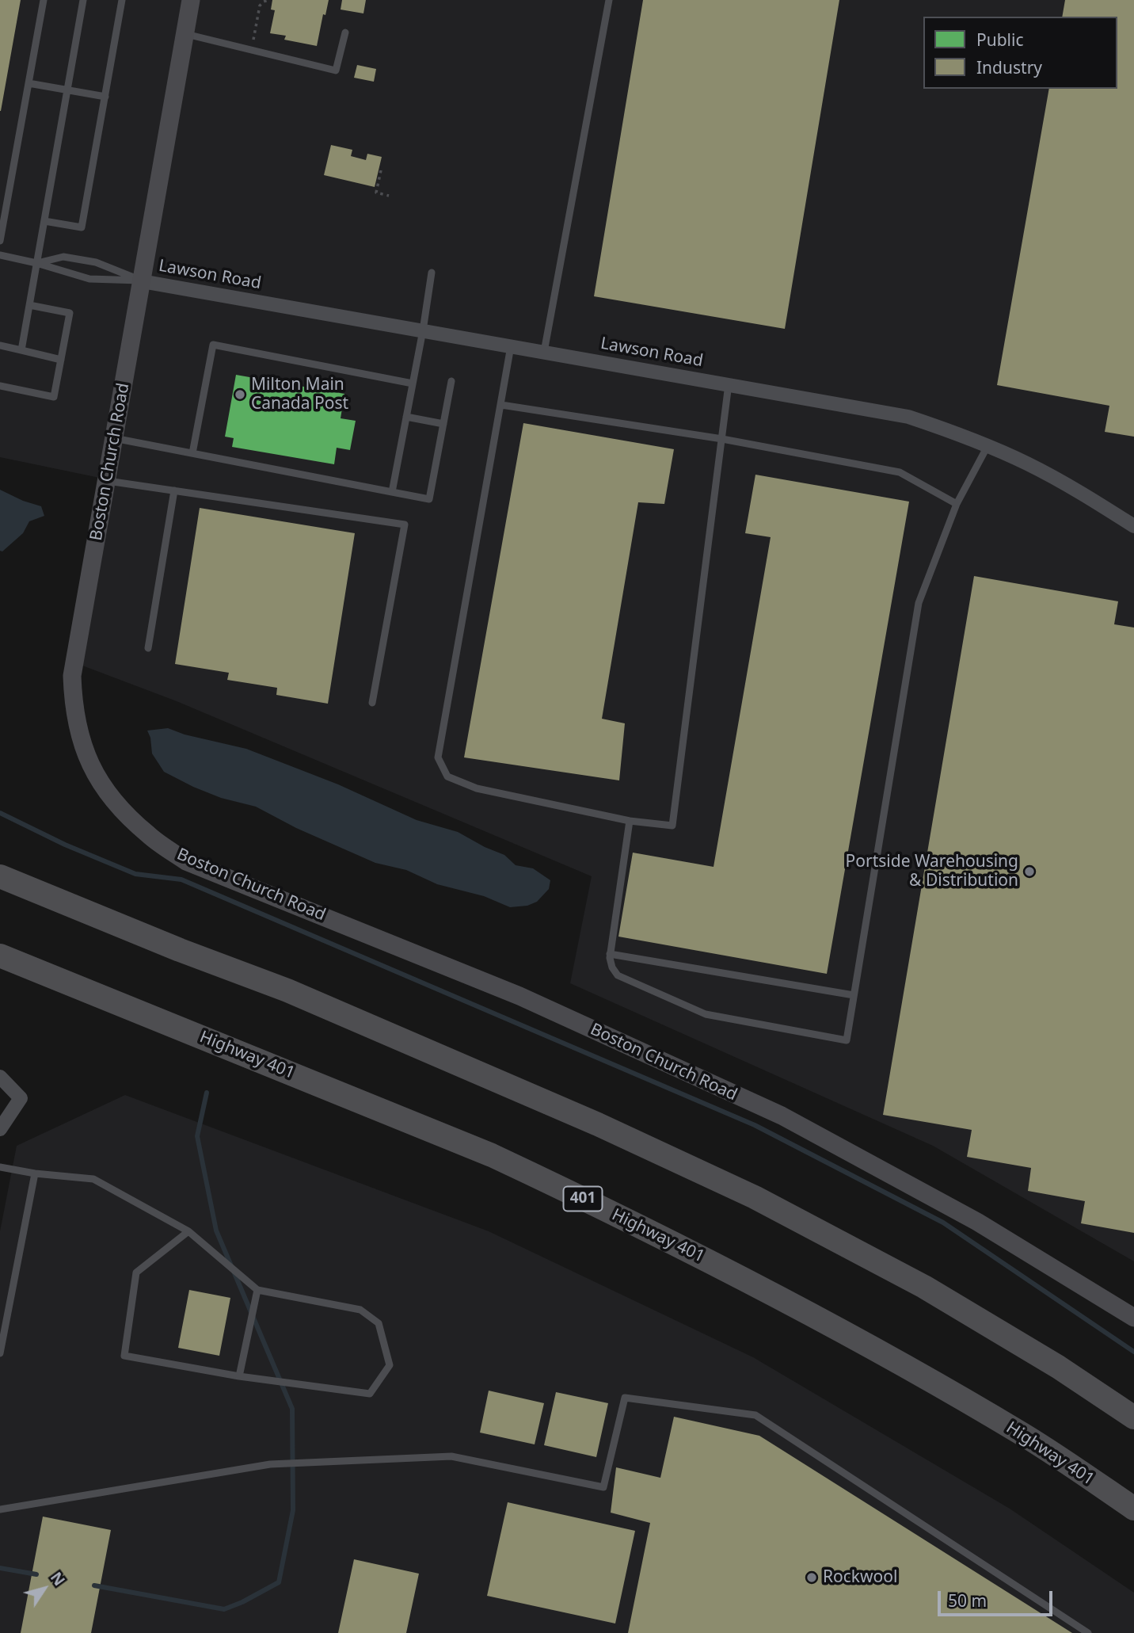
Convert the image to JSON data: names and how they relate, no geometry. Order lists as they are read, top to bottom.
{
  "streets": {
    "highway": ["Highway 401", "401"],
    "street": ["Lawson Road", "Boston Church Road"]
  },
  "crossings": [
    ["Lawson Road", "Boston Church Road"]
  ],
  "places": ["Milton Main Canada Post", "Portside Warehousing & Distribution", "Rockwool"],
  "legend": ["Public", "Industry"],
  "scale_bar": "50 m",
  "north": "top right"
}
